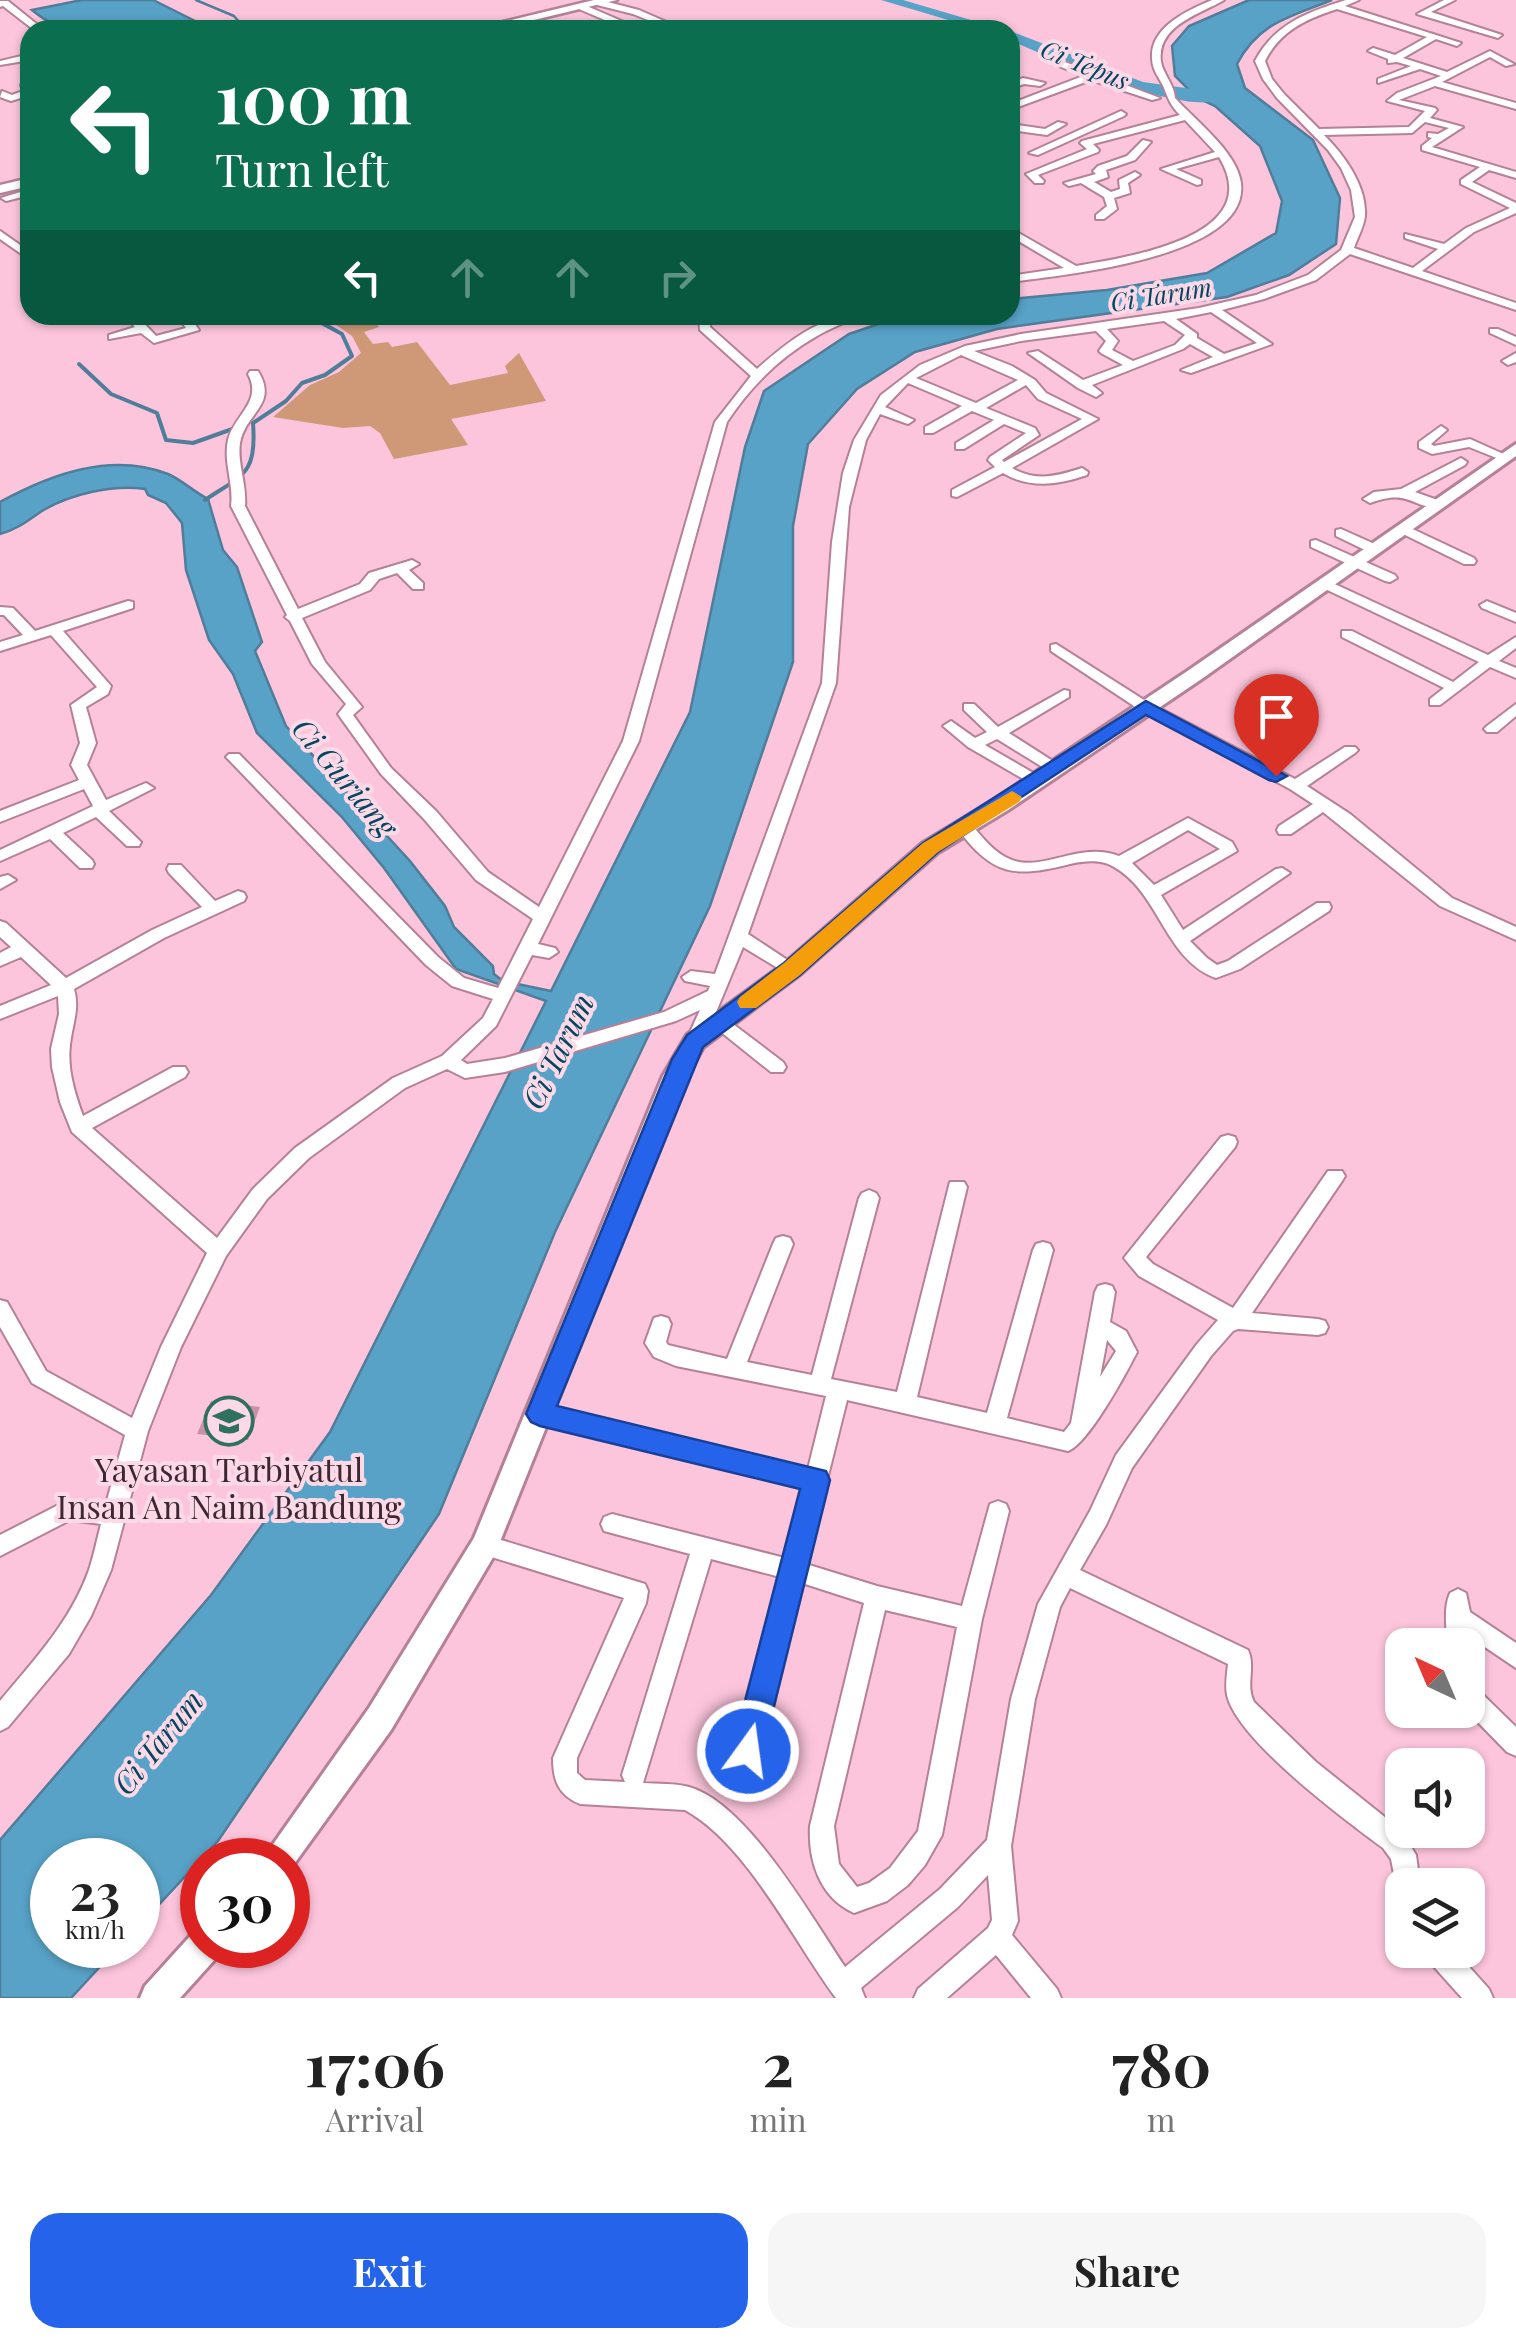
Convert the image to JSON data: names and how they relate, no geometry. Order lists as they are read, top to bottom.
{
  "water": ["Ci Tepus", "Ci Tarum", "Ci Guriang"],
  "places": {
    "school or university": ["Yayasan Tarbiyatul Insan An Naim Bandung"]
  },
  "north": "top left",
  "page": {
    "turn": ["100 m", "Turn left"],
    "speed": "23 km/h",
    "limit": "30",
    "eta": [
      "17:06",
      "Arrival",
      "2",
      "min",
      "780",
      "m"
    ],
    "buttons": ["Exit", "Share"]
  }
}
